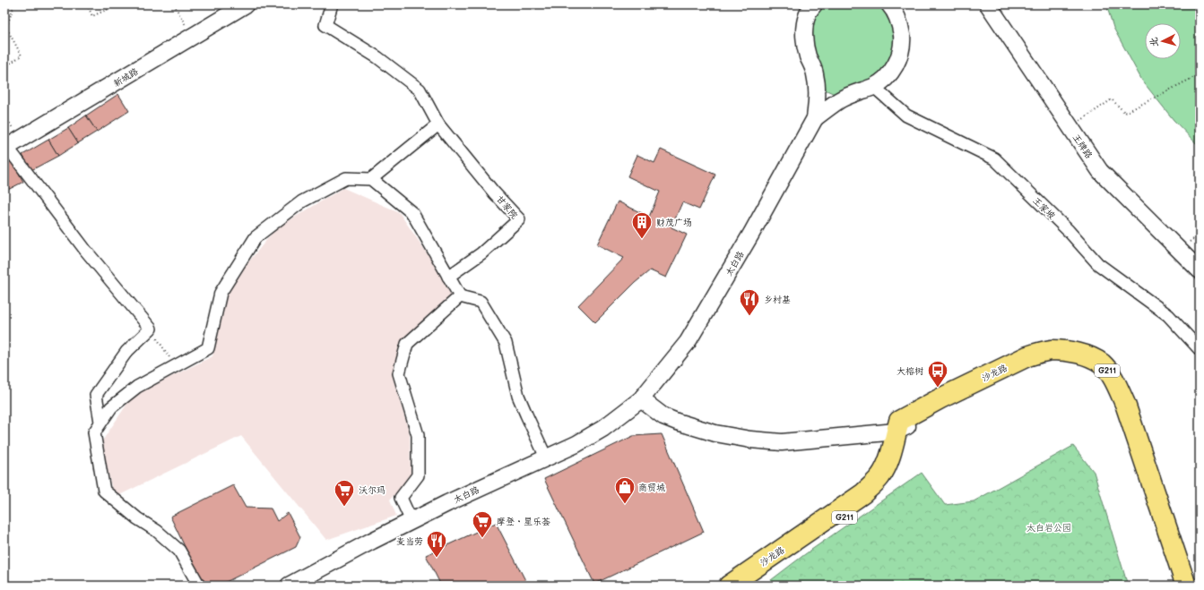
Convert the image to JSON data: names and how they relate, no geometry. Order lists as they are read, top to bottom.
{
  "streets": {
    "highway": ["G211", "沙龙路"],
    "main road": ["新城路", "王牌路", "太白路"],
    "street": ["甘家院", "王家坡"]
  },
  "crossings": [
    ["王家坡", "太白路"]
  ],
  "parks": ["太白岩公园"],
  "places": {
    "building": ["财茂广场"],
    "restaurant": ["乡村基", "麦当劳"],
    "bus stop": ["大榕树"],
    "shop": ["商贸城"],
    "supermarket": ["沃尔玛", "摩登・星乐荟"]
  },
  "north": "left"
}
